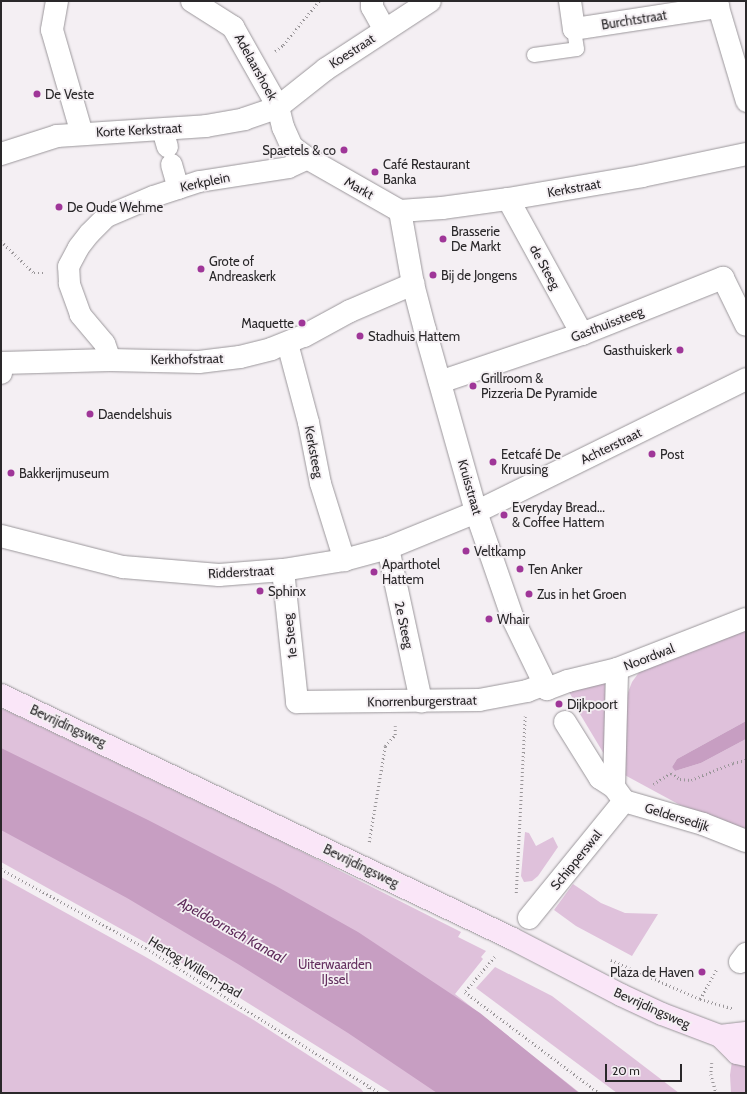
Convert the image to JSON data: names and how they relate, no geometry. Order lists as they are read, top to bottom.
{
  "streets": {
    "main road": ["Bevrijdingsweg"],
    "street": [
      "Burchtstraat",
      "Koestraat",
      "Adelaarshoek",
      "Korte Kerkstraat",
      "Kerkplein",
      "Markt",
      "Kerkstraat",
      "de Steeg",
      "Gasthuissteeg",
      "Kerkhofstraat",
      "Achterstraat",
      "Kerksteeg",
      "Kruisstraat",
      "Ridderstraat",
      "2e Steeg",
      "1e Steeg",
      "Noordwal",
      "Knorrenburgerstraat",
      "Geldersedijk",
      "Schipperswal"
    ],
    "path": ["Hertog Willem-pad"]
  },
  "crossings": [
    ["Koestraat", "Adelaarshoek"],
    ["Koestraat", "Korte Kerkstraat"],
    ["Koestraat", "Markt"],
    ["Adelaarshoek", "Korte Kerkstraat"],
    ["Adelaarshoek", "Markt"],
    ["Korte Kerkstraat", "Markt"],
    ["Kerkplein", "Markt"],
    ["Kerkplein", "Kerkhofstraat"],
    ["Markt", "Kerkstraat"],
    ["Kerkstraat", "de Steeg"],
    ["de Steeg", "Gasthuissteeg"],
    ["Gasthuissteeg", "Kruisstraat"],
    ["Kerkhofstraat", "Kerksteeg"],
    ["Kerkhofstraat", "Kruisstraat"],
    ["Achterstraat", "Kruisstraat"],
    ["Achterstraat", "Ridderstraat"],
    ["Kerksteeg", "Ridderstraat"],
    ["Kruisstraat", "Ridderstraat"],
    ["Kruisstraat", "Knorrenburgerstraat"],
    ["Ridderstraat", "2e Steeg"],
    ["Ridderstraat", "1e Steeg"],
    ["2e Steeg", "Knorrenburgerstraat"],
    ["1e Steeg", "Knorrenburgerstraat"],
    ["Noordwal", "Knorrenburgerstraat"],
    ["Noordwal", "Geldersedijk"],
    ["Noordwal", "Schipperswal"],
    ["Geldersedijk", "Schipperswal"]
  ],
  "water": ["Apeldoornsch Kanaal"],
  "parks": ["Uiterwaarden IJssel"],
  "places": [
    "De Veste",
    "Spaetels & co",
    "Café Restaurant Banka",
    "De Oude Wehme",
    "Brasserie De Markt",
    "Grote of Andreaskerk",
    "Bij de Jongens",
    "Maquette",
    "Stadhuis Hattem",
    "Gasthuiskerk",
    "Grillroom & Pizzeria De Pyramide",
    "Daendelshuis",
    "Post",
    "Eetcafé De Kruusing",
    "Bakkerijmuseum",
    "Everyday Bread... & Coffee Hattem",
    "Veltkamp",
    "Ten Anker",
    "Aparthotel Hattem",
    "Sphinx",
    "Zus in het Groen",
    "Whair",
    "Dijkpoort",
    "Plaza de Haven"
  ],
  "scale_bar": "20 m"
}
